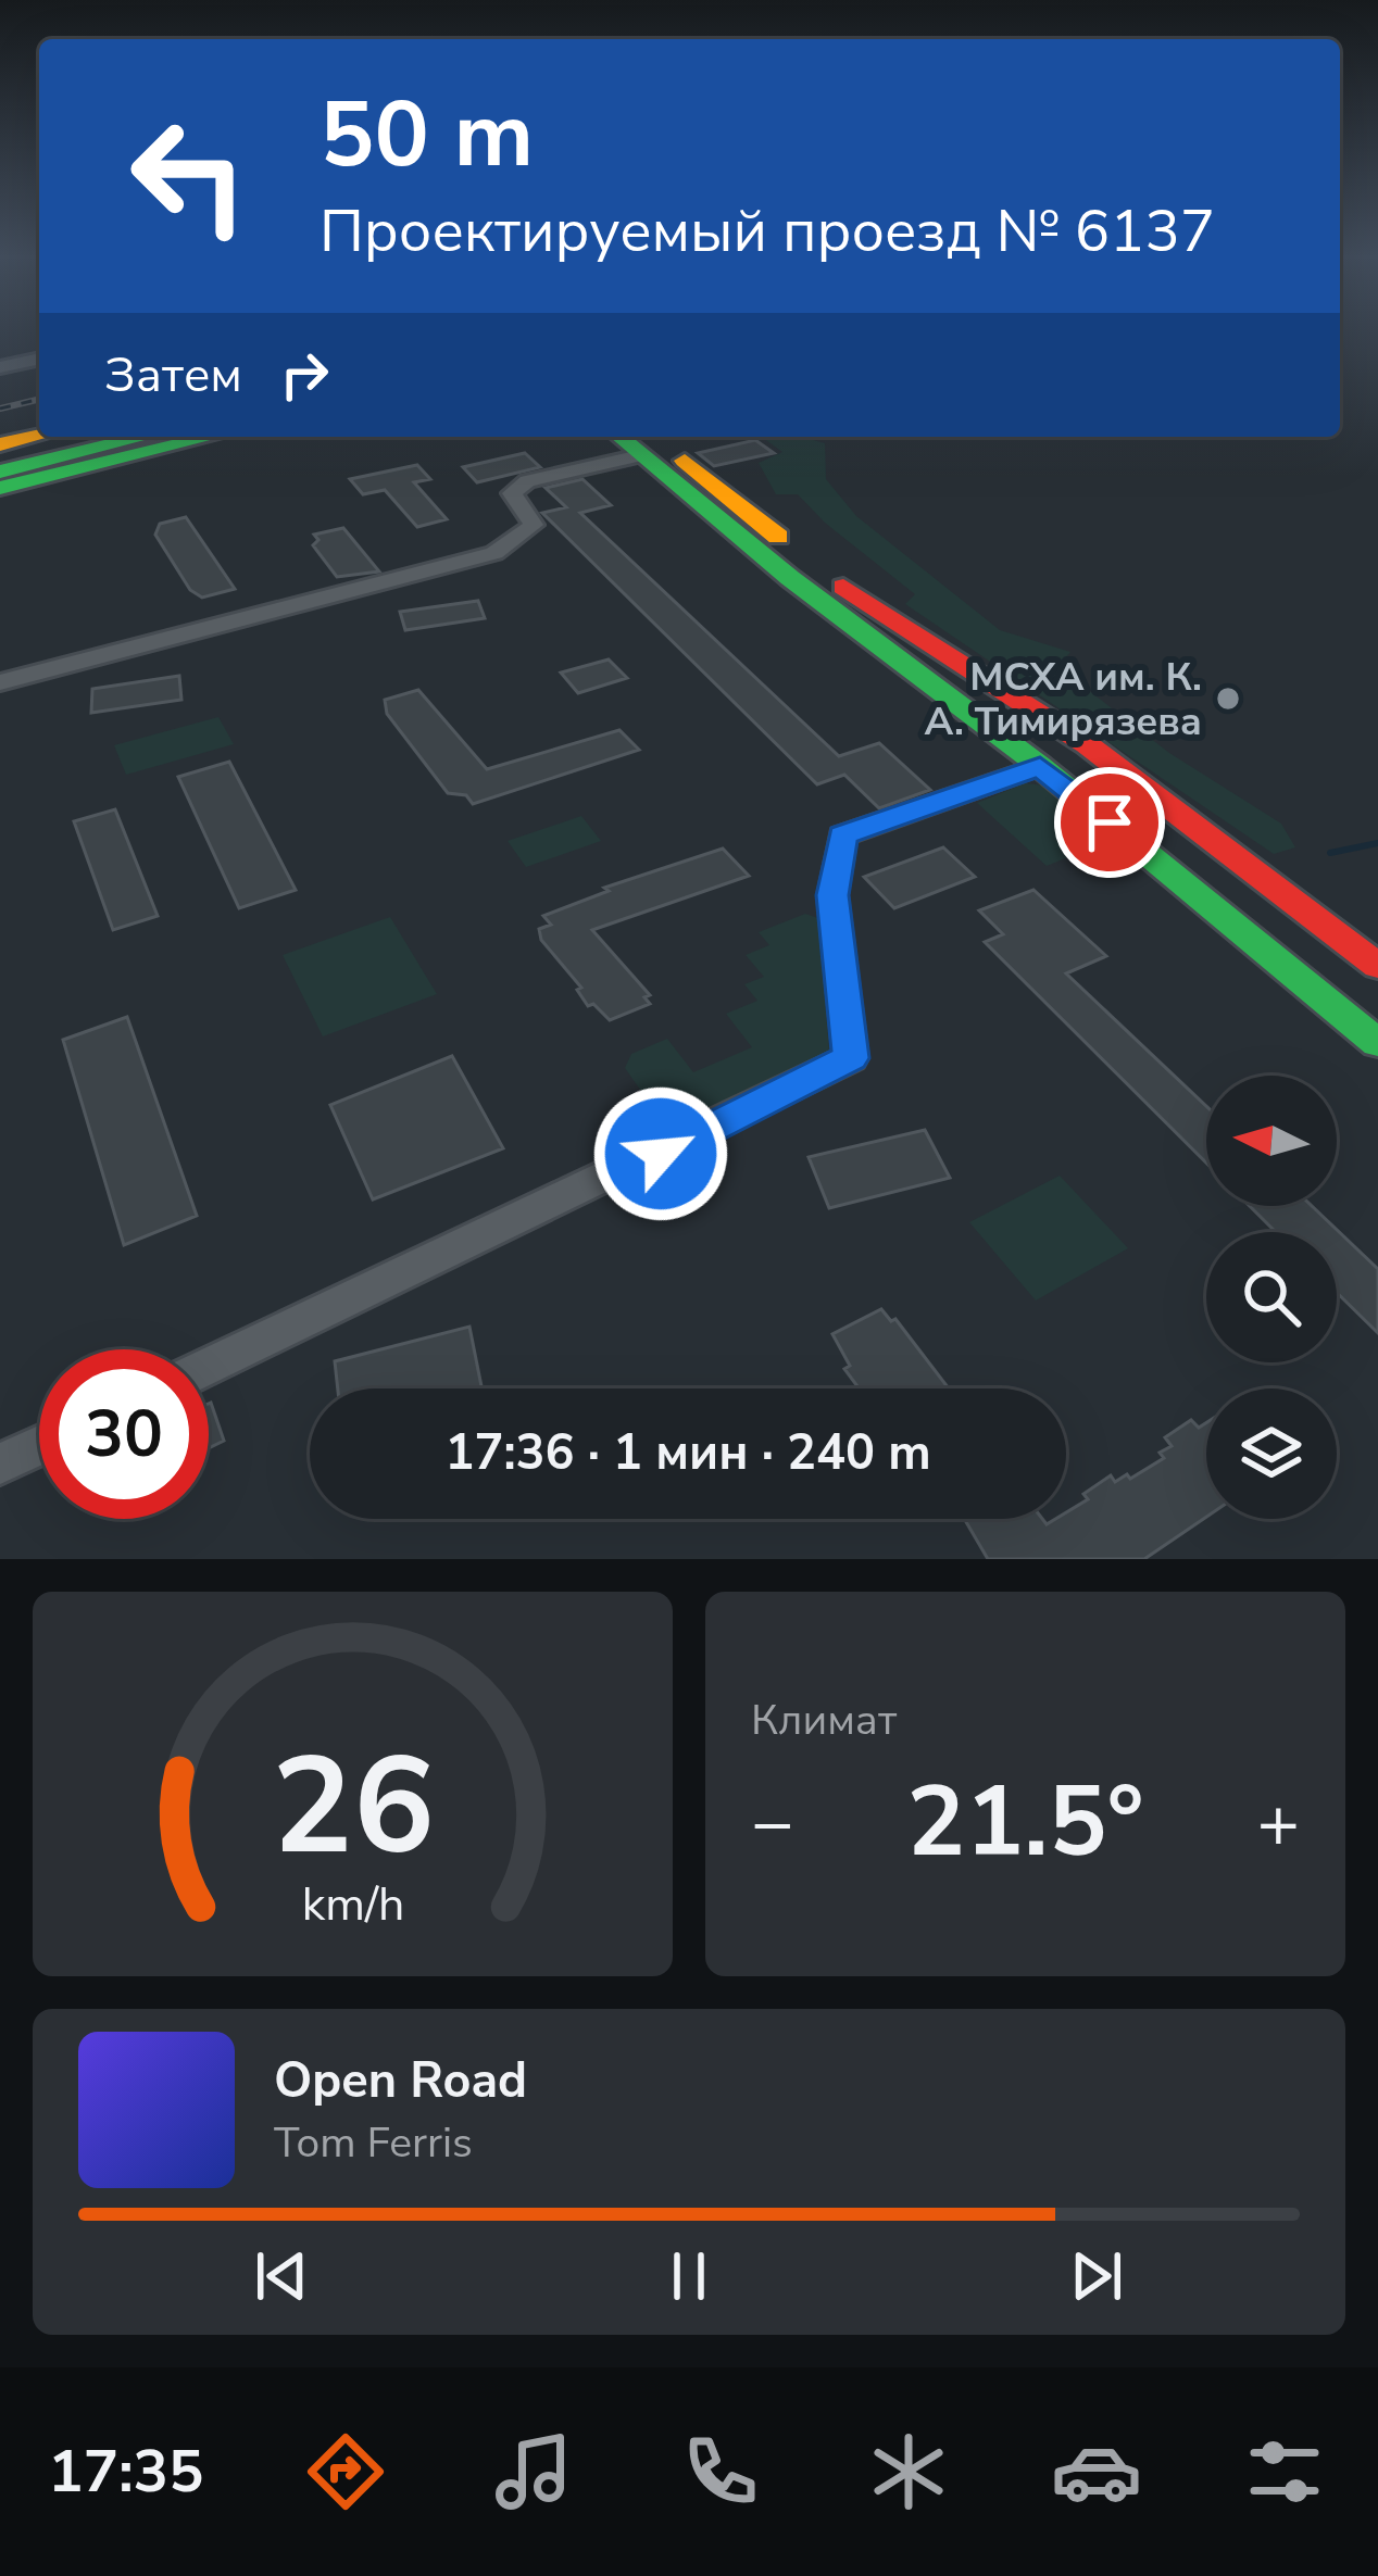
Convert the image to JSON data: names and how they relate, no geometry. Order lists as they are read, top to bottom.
{
  "places": ["МСХА им. К. А. Тимирязева"],
  "north": "left",
  "page": {
    "turn": ["50 m", "Проектируемый проезд № 6137"],
    "then": "Затем",
    "limit": "30",
    "trip": "17:36 · 1 мин · 240 m",
    "tile": "Климат",
    "heat": ["−", "21.5°", "+"],
    "song": ["Open Road", "Tom Ferris"],
    "tabs": "17:35",
    "gauge": ["26", "km/h"]
  }
}
